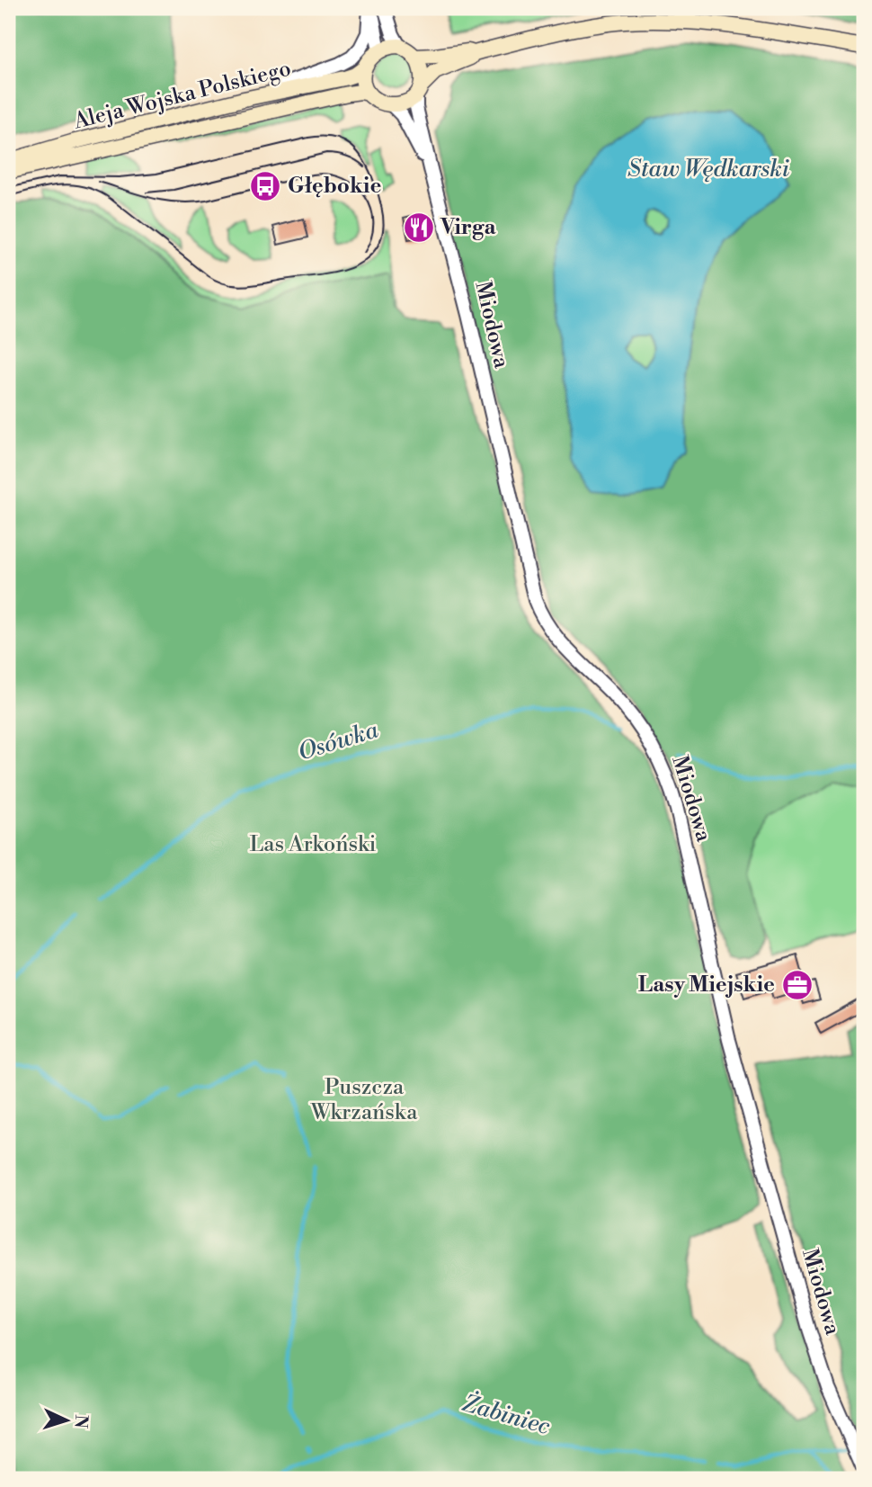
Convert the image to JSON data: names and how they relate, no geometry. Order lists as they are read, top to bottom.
{
  "streets": {
    "main road": ["Aleja Wojska Polskiego"],
    "street": ["Miodowa"]
  },
  "crossings": [
    ["Aleja Wojska Polskiego", "Miodowa"]
  ],
  "water": ["Staw Wędkarski", "Osówka", "Żabiniec"],
  "parks": ["Las Arkoński", "Puszcza Wkrzańska"],
  "places": {
    "bus stop": ["Głębokie"],
    "restaurant": ["Virga"],
    "office": ["Lasy Miejskie"]
  },
  "north": "right"
}
